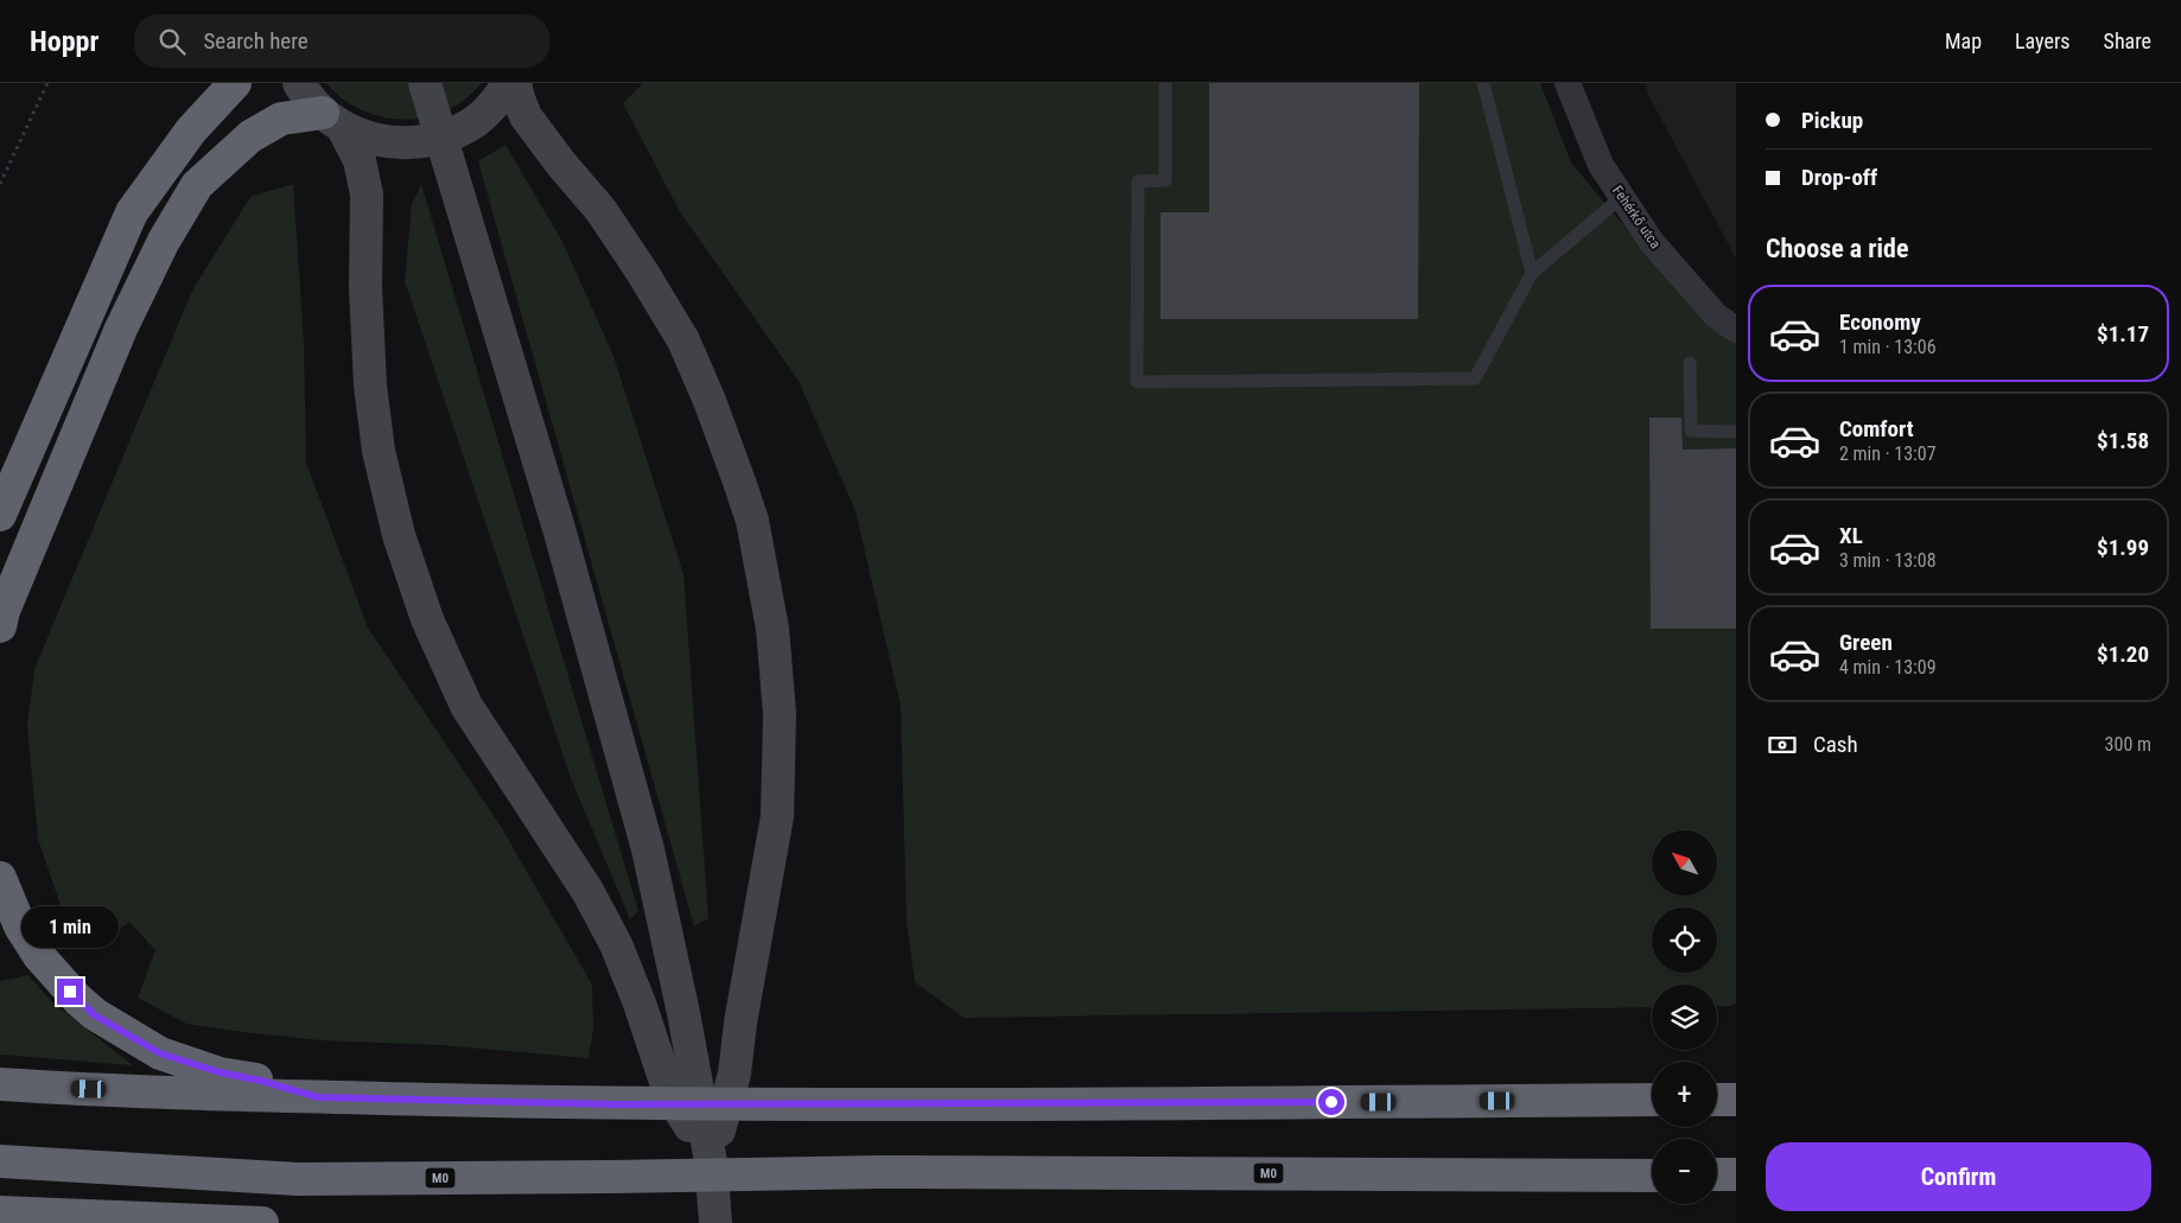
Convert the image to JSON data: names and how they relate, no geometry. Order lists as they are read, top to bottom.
{
  "streets": {
    "highway": ["M0"],
    "street": ["Fehérkő utca"]
  },
  "north": "top left",
  "page": {
    "header": "Hoppr",
    "search": "Search here",
    "nav": ["Map", "Layers", "Share"],
    "banner": ["Pickup", "Drop-off"],
    "heading": "Choose a ride",
    "list": [
      {
        "name": "Economy",
        "note": "1 min · 13:06",
        "value": "$1.17"
      },
      {
        "name": "Comfort",
        "note": "2 min · 13:07",
        "value": "$1.58"
      },
      {
        "name": "XL",
        "note": "3 min · 13:08",
        "value": "$1.99"
      },
      {
        "name": "Green",
        "note": "4 min · 13:09",
        "value": "$1.20"
      }
    ],
    "pay": ["Cash", "300 m"],
    "map_buttons": ["+", "−"],
    "bubble": "1 min",
    "buttons": "Confirm"
  }
}
